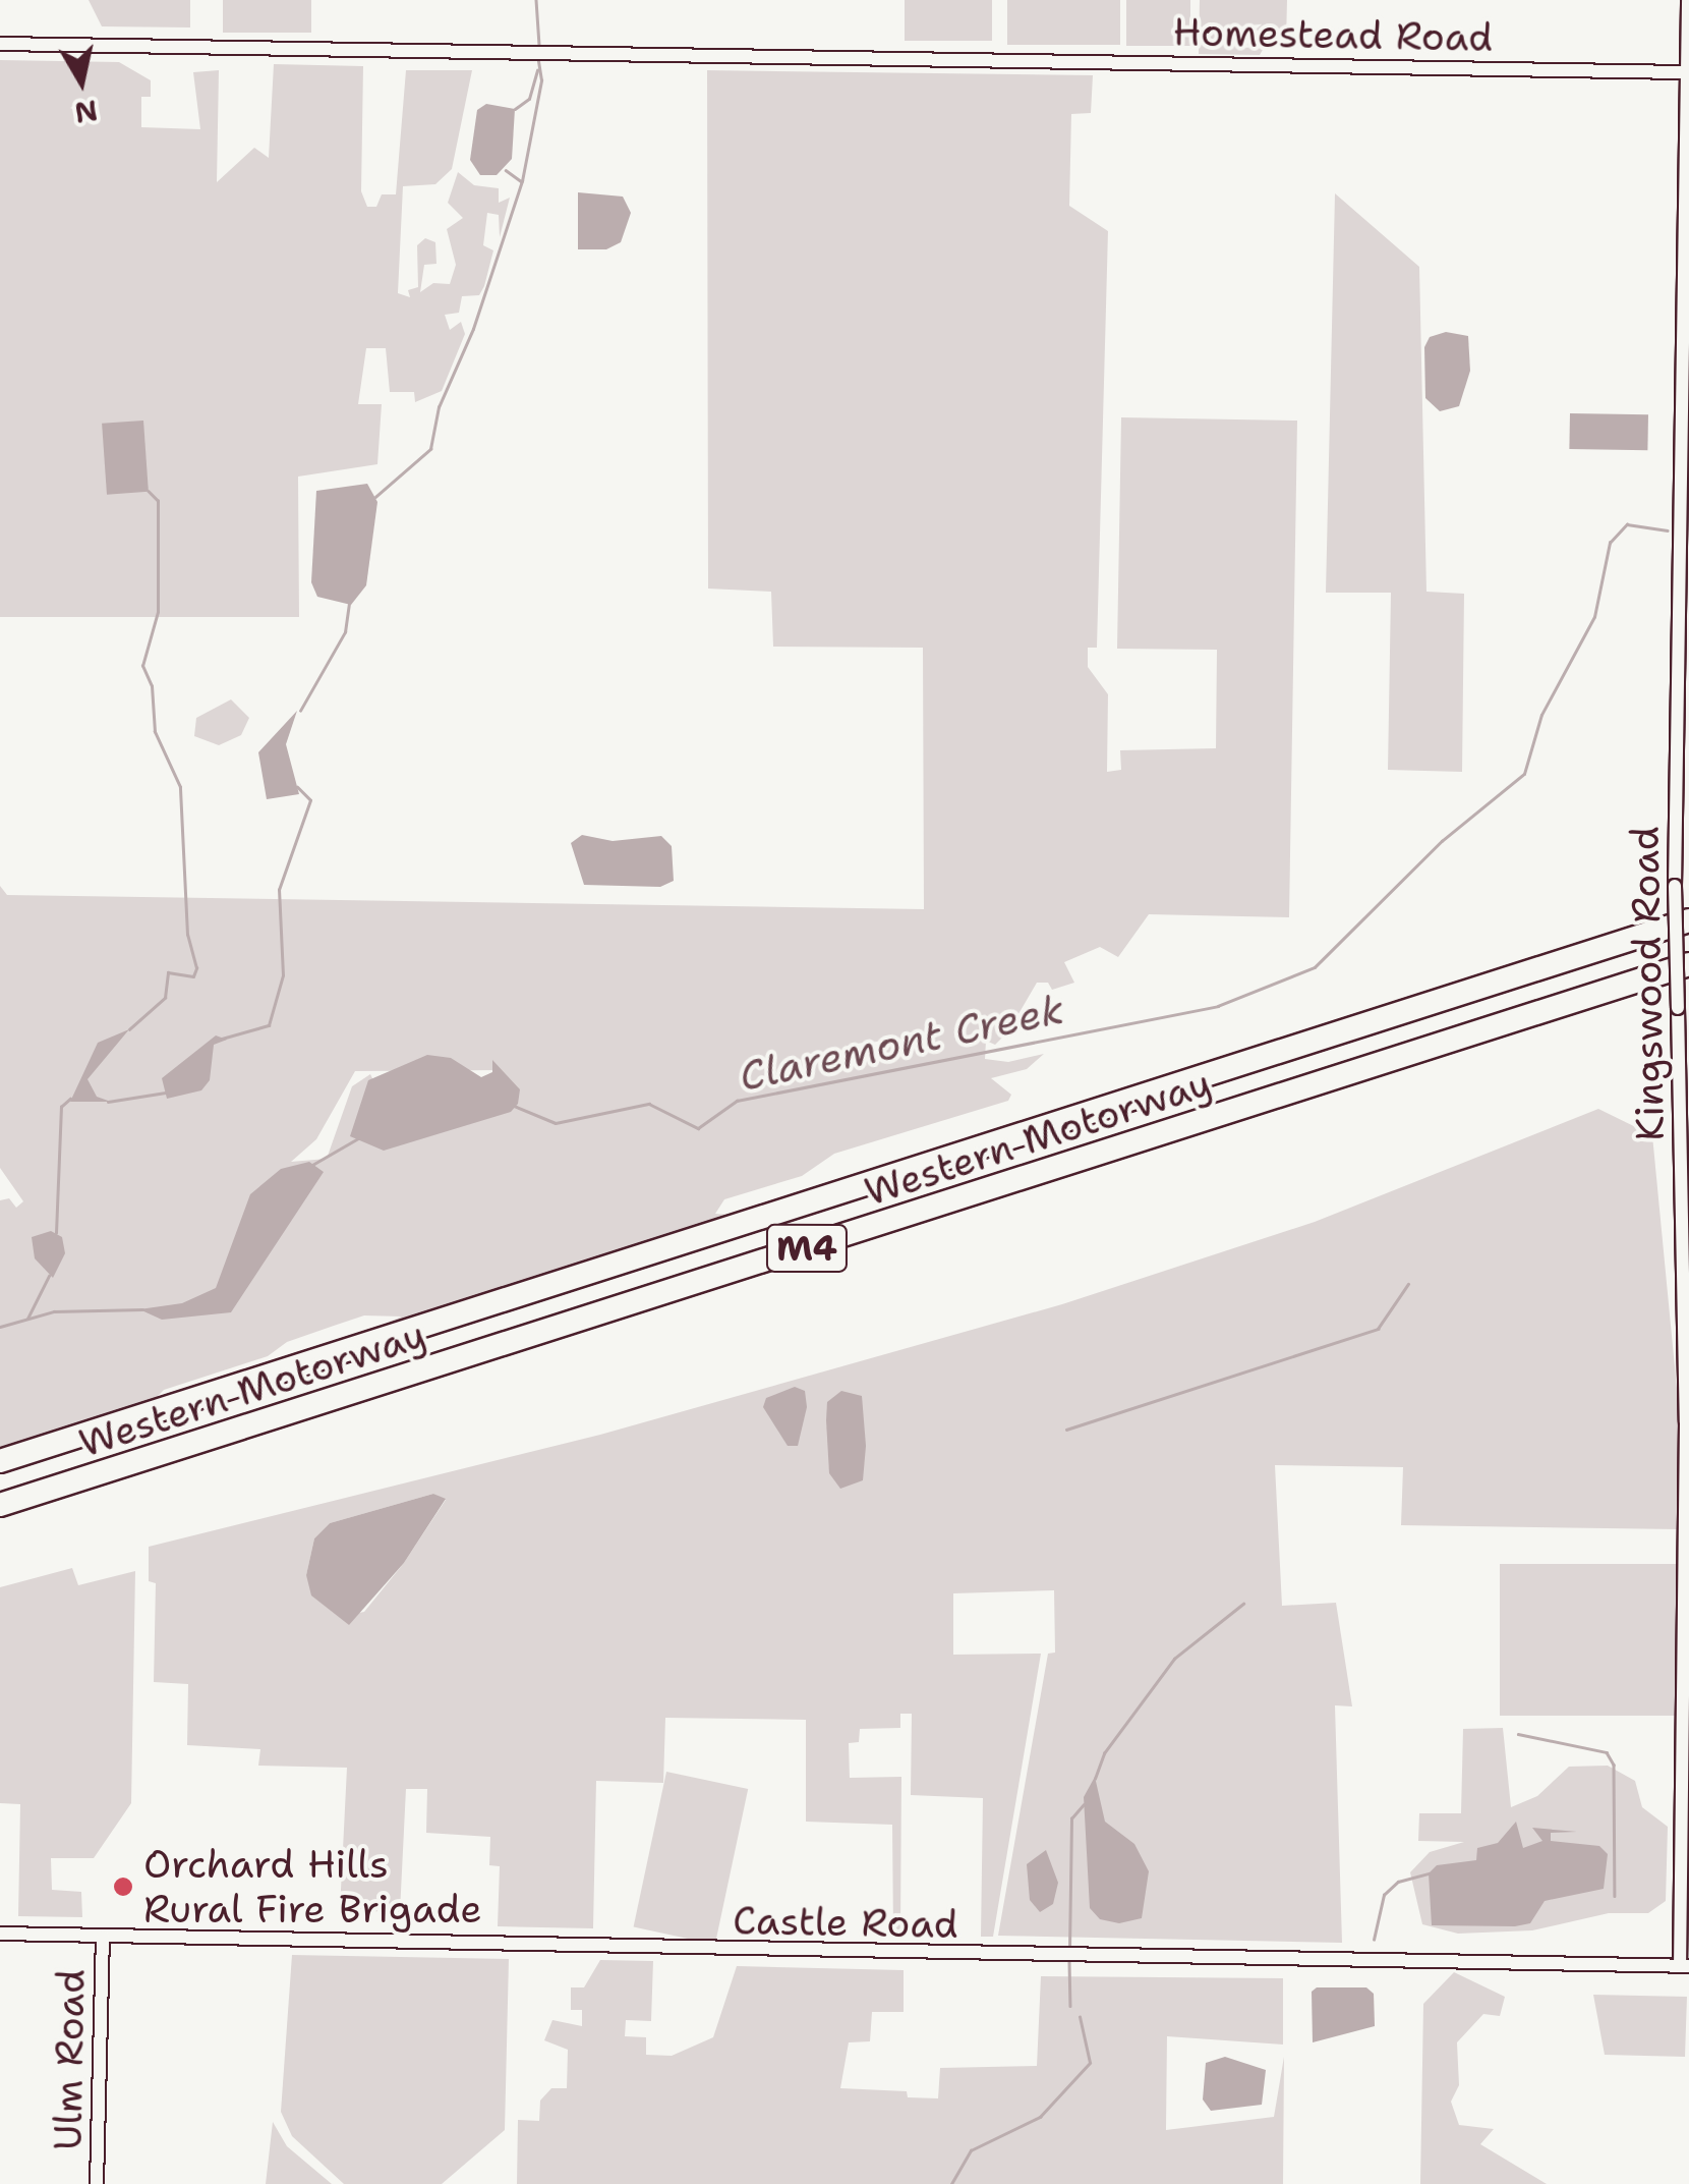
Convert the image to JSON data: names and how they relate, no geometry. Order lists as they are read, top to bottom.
{
  "streets": {
    "highway": ["Western Motorway", "M4"],
    "street": [
      "Homestead Road",
      "Kingswood Road",
      "Castle Road",
      "Ulm Road"
    ]
  },
  "crossings": [
    ["Homestead Road", "Kingswood Road"],
    ["Kingswood Road", "Castle Road"],
    ["Castle Road", "Ulm Road"]
  ],
  "water": ["Claremont Creek"],
  "places": ["Orchard Hills Rural Fire Brigade"],
  "north": "bottom"
}
